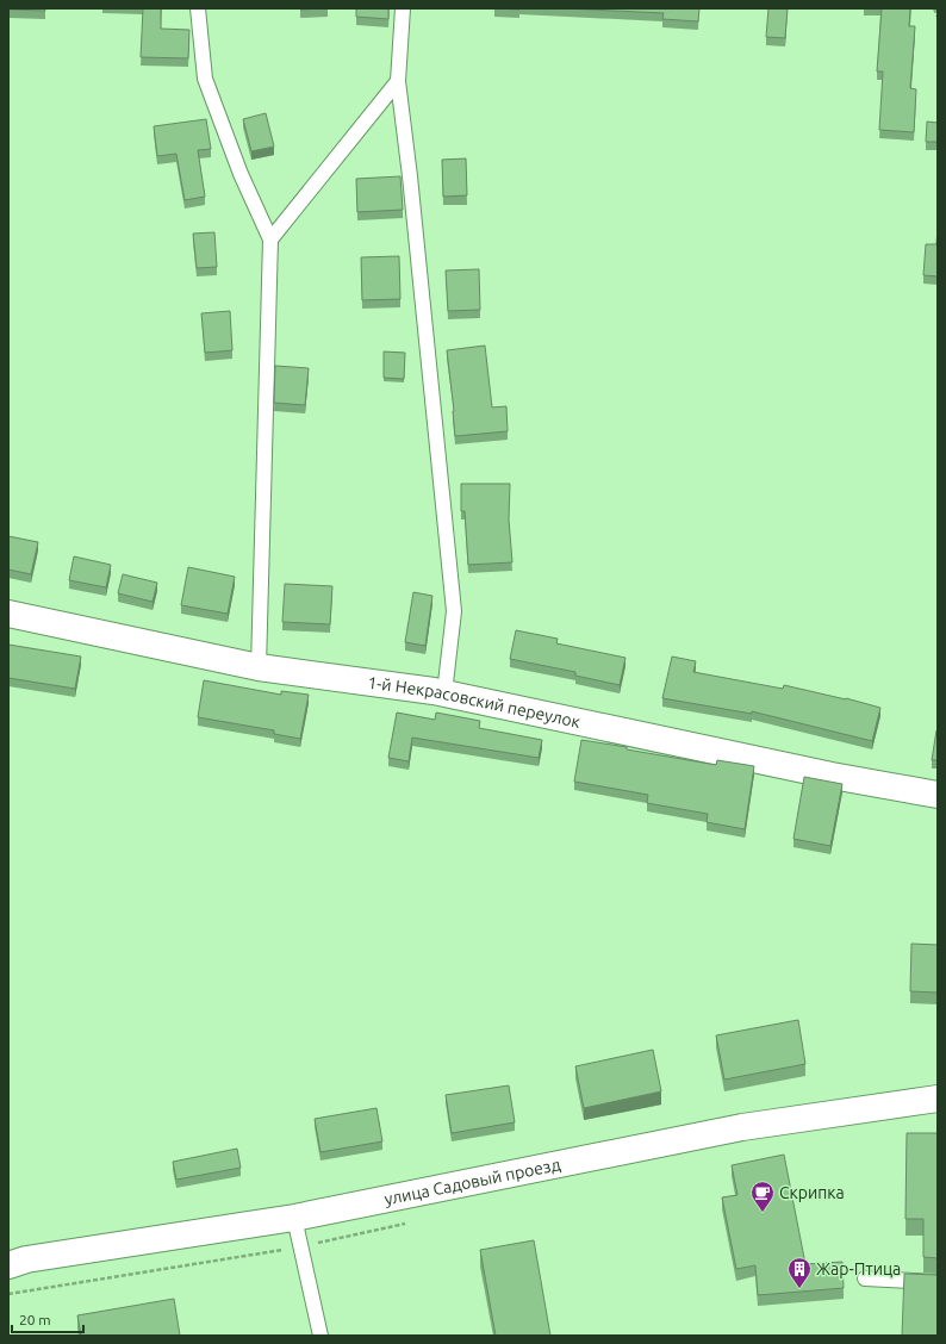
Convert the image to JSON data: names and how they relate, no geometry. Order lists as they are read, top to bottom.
{
  "streets": {
    "street": ["1-й Некрасовский переулок", "улица Садовый проезд"]
  },
  "places": {
    "cafe": ["Скрипка"],
    "building": ["Жар-Птица"]
  },
  "scale_bar": "20 m"
}
